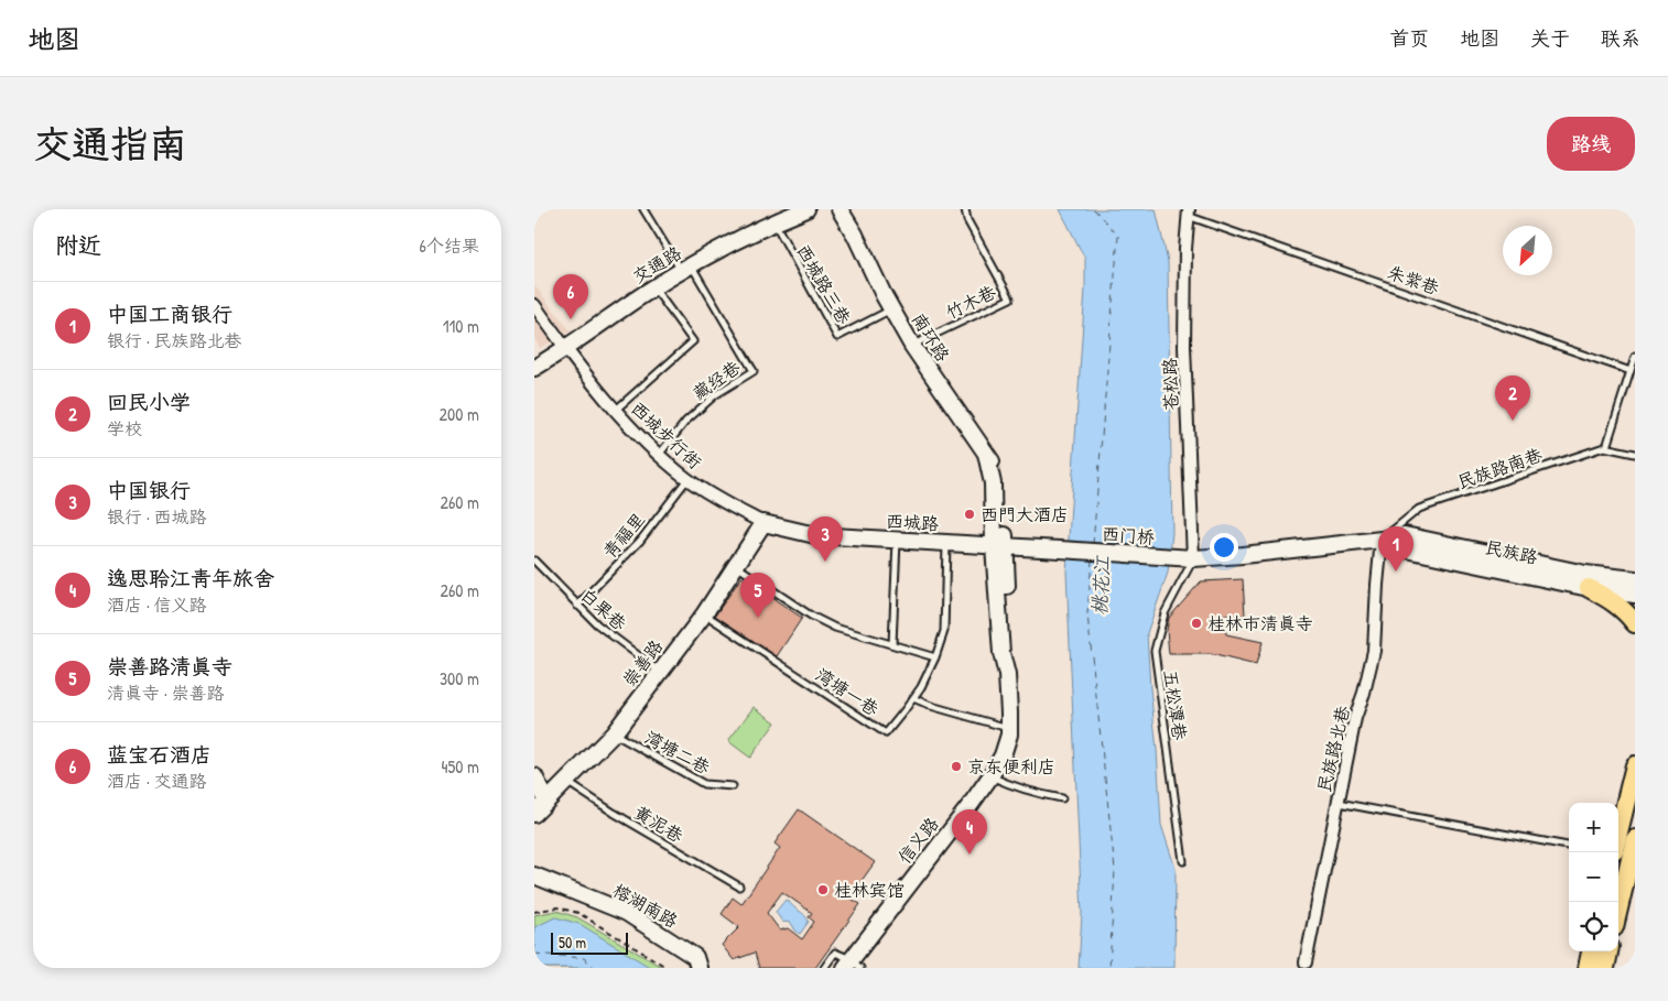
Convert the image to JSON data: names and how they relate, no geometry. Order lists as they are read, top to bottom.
{
  "streets": {
    "main road": [
      "交通路",
      "南环路",
      "西城路",
      "西门桥",
      "民族路",
      "崇善路",
      "信义路",
      "榕湖南路"
    ],
    "street": ["苍松路", "西城步行街", "民族路北巷"],
    "lane": [
      "朱紫巷",
      "西城路三巷",
      "竹木巷",
      "藏经巷",
      "民族路南巷",
      "青福里",
      "白果巷",
      "湾塘一巷",
      "五松潭巷",
      "湾塘二巷",
      "黄泥巷"
    ]
  },
  "crossings": [
    ["交通路", "西城路三巷"],
    ["交通路", "藏经巷"],
    ["交通路", "西城步行街"],
    ["朱紫巷", "苍松路"],
    ["西城路三巷", "南环路"],
    ["竹木巷", "南环路"],
    ["南环路", "西城路"],
    ["南环路", "信义路"],
    ["藏经巷", "西城步行街"],
    ["苍松路", "西门桥"],
    ["苍松路", "民族路"],
    ["苍松路", "五松潭巷"],
    ["西城步行街", "西城路"],
    ["西城步行街", "青福里"],
    ["西城步行街", "崇善路"],
    ["民族路南巷", "民族路"],
    ["民族路南巷", "民族路北巷"],
    ["西城路", "西门桥"],
    ["西城路", "崇善路"],
    ["西城路", "湾塘一巷"],
    ["青福里", "白果巷"],
    ["西门桥", "民族路"],
    ["西门桥", "五松潭巷"],
    ["民族路", "五松潭巷"],
    ["民族路", "民族路北巷"],
    ["白果巷", "崇善路"],
    ["崇善路", "湾塘一巷"],
    ["崇善路", "湾塘二巷"],
    ["崇善路", "黄泥巷"]
  ],
  "water": ["桃花江"],
  "places": [
    "西門大酒店",
    "桂林市清真寺",
    "京东便利店",
    "桂林宾馆"
  ],
  "scale_bar": "50 m",
  "north": "bottom left",
  "page": {
    "header": "地图",
    "nav": [
      "首页",
      "地图",
      "关于",
      "联系"
    ],
    "buttons": "路线",
    "title": "交通指南",
    "heading": ["附近", "6个结果"],
    "pins": [
      "6",
      "2",
      "3",
      "1",
      "5",
      "4"
    ],
    "list": [
      {
        "mark": "1",
        "name": "中国工商银行",
        "note": "银行 · 民族路北巷",
        "value": "110 m"
      },
      {
        "mark": "2",
        "name": "回民小学",
        "note": "学校",
        "value": "200 m"
      },
      {
        "mark": "3",
        "name": "中国银行",
        "note": "银行 · 西城路",
        "value": "260 m"
      },
      {
        "mark": "4",
        "name": "逸思聆江青年旅舍",
        "note": "酒店 · 信义路",
        "value": "260 m"
      },
      {
        "mark": "5",
        "name": "崇善路清真寺",
        "note": "清真寺 · 崇善路",
        "value": "300 m"
      },
      {
        "mark": "6",
        "name": "蓝宝石酒店",
        "note": "酒店 · 交通路",
        "value": "450 m"
      }
    ],
    "map_buttons": ["+", "−"],
    "scale": "50 m"
  }
}
